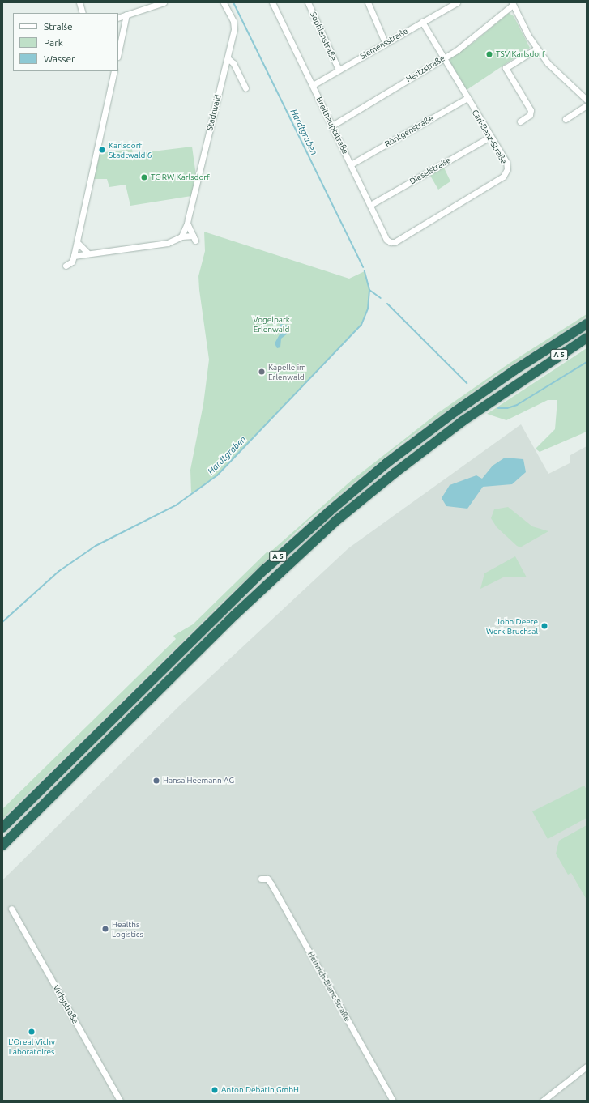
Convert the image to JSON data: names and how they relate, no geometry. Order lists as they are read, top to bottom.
{
  "streets": {
    "highway": ["A 5"],
    "street": [
      "Sophienstraße",
      "Siemensstraße",
      "Hertzstraße",
      "Stadtwald",
      "Breithauptstraße",
      "Röntgenstraße",
      "Carl-Benz-Straße",
      "Dieselstraße",
      "Heinrich-Blanc-Straße",
      "Vichystraße"
    ]
  },
  "crossings": [
    ["Sophienstraße", "Siemensstraße"],
    ["Siemensstraße", "Breithauptstraße"],
    ["Siemensstraße", "Carl-Benz-Straße"],
    ["Hertzstraße", "Breithauptstraße"],
    ["Hertzstraße", "Carl-Benz-Straße"],
    ["Breithauptstraße", "Röntgenstraße"],
    ["Breithauptstraße", "Carl-Benz-Straße"],
    ["Breithauptstraße", "Dieselstraße"],
    ["Röntgenstraße", "Carl-Benz-Straße"],
    ["Carl-Benz-Straße", "Dieselstraße"]
  ],
  "water": ["Hardtgraben"],
  "parks": ["Vogelpark Erlenwald"],
  "places": [
    "TSV Karlsdorf",
    "Karlsdorf Stadtwald 6",
    "TC RW Karlsdorf",
    "Kapelle im Erlenwald",
    "John Deere Werk Bruchsal",
    "Hansa Heemann AG",
    "Healths Logistics",
    "L'Oreal Vichy Laboratoires",
    "Anton Debatin GmbH"
  ],
  "legend": ["Straße", "Park", "Wasser"]
}
